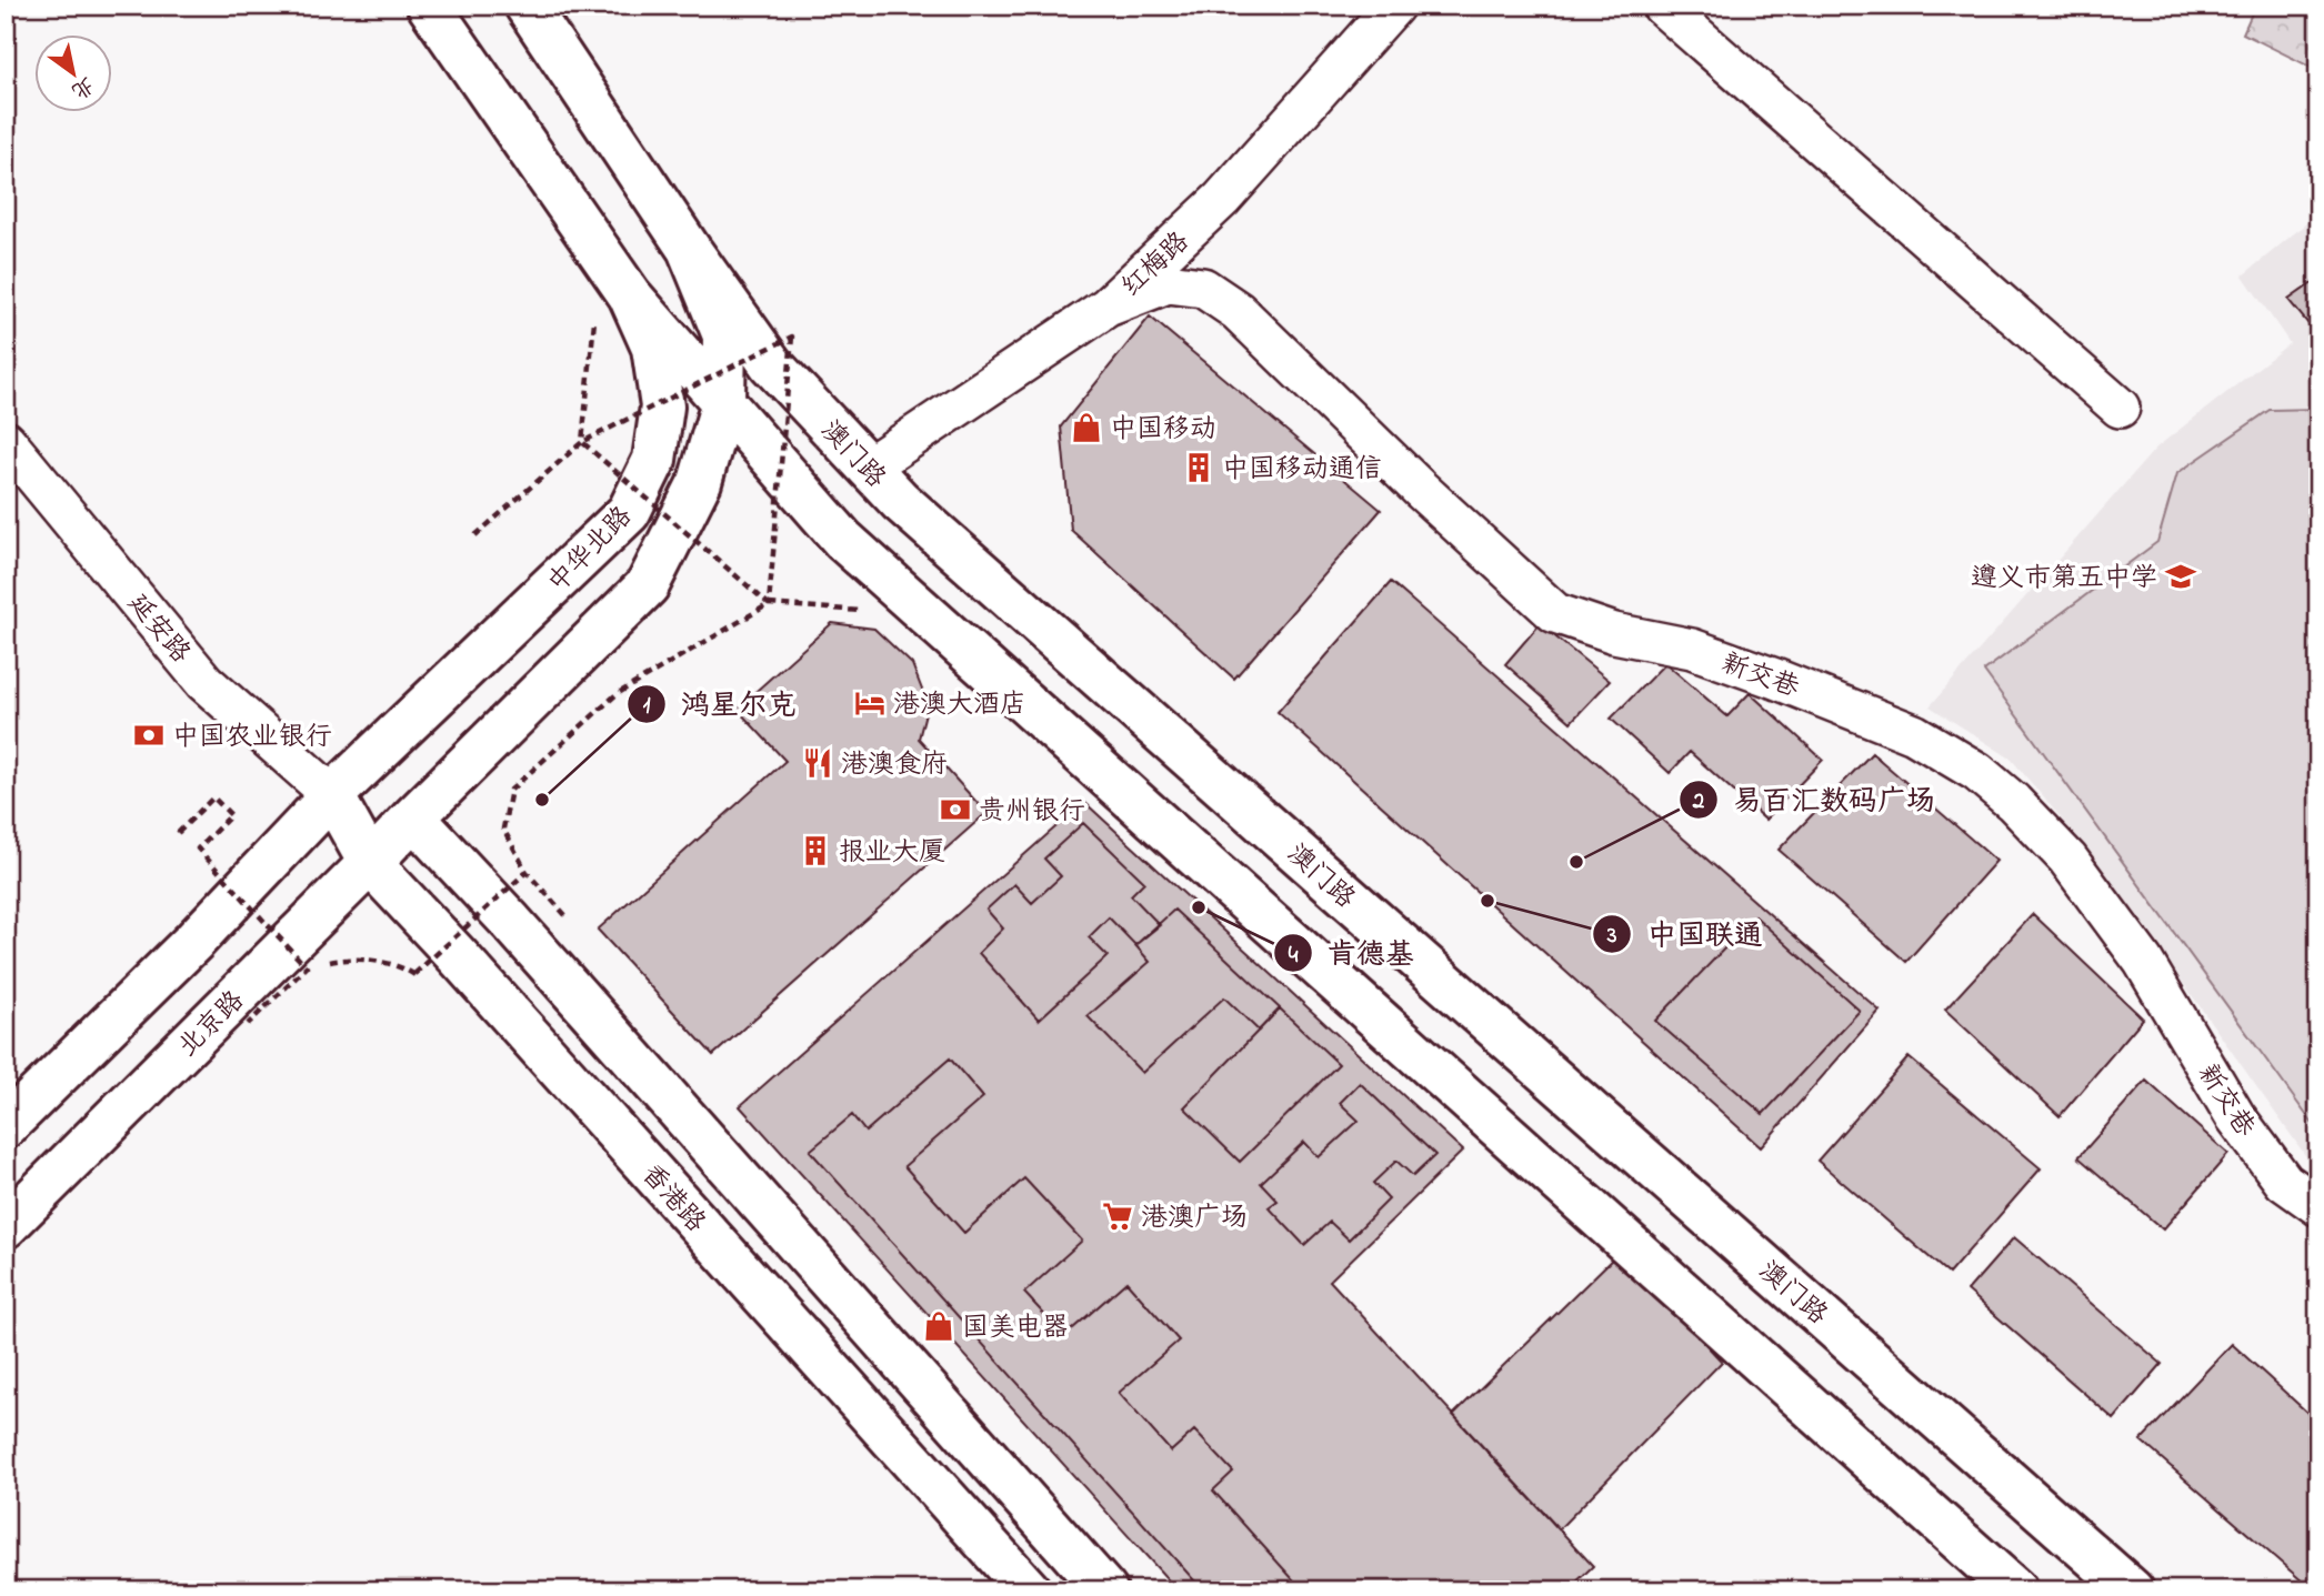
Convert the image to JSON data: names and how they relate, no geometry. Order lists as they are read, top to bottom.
{
  "streets": {
    "main road": [
      "澳门路",
      "中华北路",
      "北京路",
      "香港路"
    ],
    "street": ["红梅路", "延安路", "新交巷"]
  },
  "crossings": [
    ["红梅路", "澳门路"],
    ["红梅路", "新交巷"],
    ["澳门路", "中华北路"],
    ["中华北路", "延安路"],
    ["中华北路", "北京路"],
    ["中华北路", "香港路"],
    ["延安路", "香港路"],
    ["北京路", "香港路"]
  ],
  "places": {
    "shop": ["中国移动", "国美电器"],
    "building": ["中国移动通信", "报业大厦"],
    "school or university": ["遵义市第五中学"],
    "hotel": ["港澳大酒店"],
    "bank": ["中国农业银行", "贵州银行"],
    "restaurant": ["港澳食府"],
    "other": [
      "鸿星尔克",
      "易百汇数码广场",
      "中国联通",
      "肯德基"
    ],
    "supermarket": ["港澳广场"]
  },
  "north": "bottom right"
}
